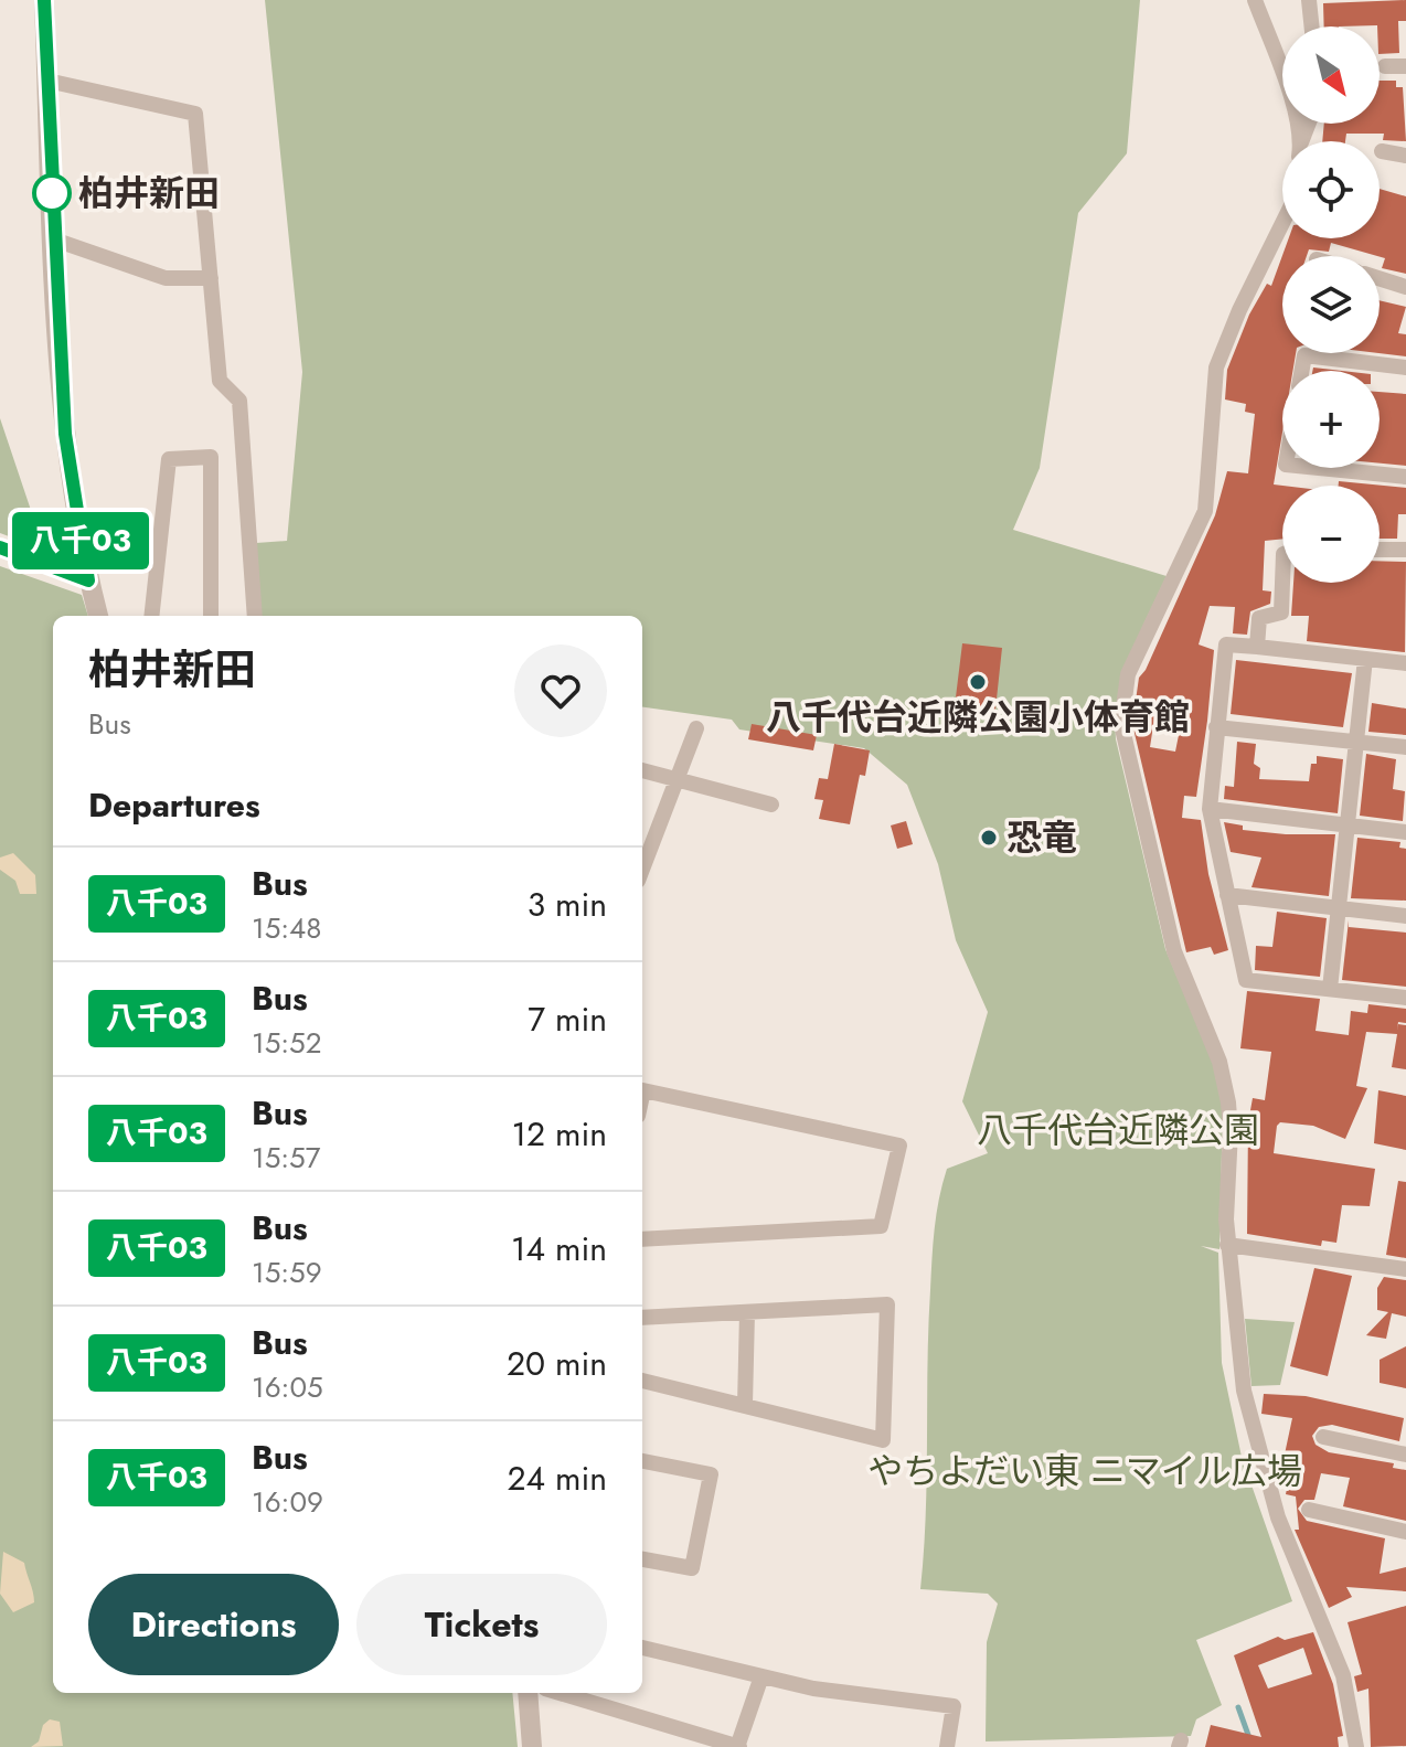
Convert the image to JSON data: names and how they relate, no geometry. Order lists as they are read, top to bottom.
{
  "parks": ["八千代台近隣公園", "やちよだい東 ニマイル広場"],
  "places": ["柏井新田", "八千代台近隣公園小体育館", "恐竜"],
  "lines": ["bus line 八千03"],
  "north": "bottom right",
  "page": {
    "on_map": "八千03",
    "map_buttons": ["+", "−"],
    "heading": [
      ["柏井新田", "Bus"],
      "Departures"
    ],
    "list": [
      {
        "mark": "八千03",
        "name": "Bus",
        "note": "15:48",
        "value": "3 min"
      },
      {
        "mark": "八千03",
        "name": "Bus",
        "note": "15:52",
        "value": "7 min"
      },
      {
        "mark": "八千03",
        "name": "Bus",
        "note": "15:57",
        "value": "12 min"
      },
      {
        "mark": "八千03",
        "name": "Bus",
        "note": "15:59",
        "value": "14 min"
      },
      {
        "mark": "八千03",
        "name": "Bus",
        "note": "16:05",
        "value": "20 min"
      },
      {
        "mark": "八千03",
        "name": "Bus",
        "note": "16:09",
        "value": "24 min"
      }
    ],
    "buttons": ["Directions", "Tickets"]
  }
}
